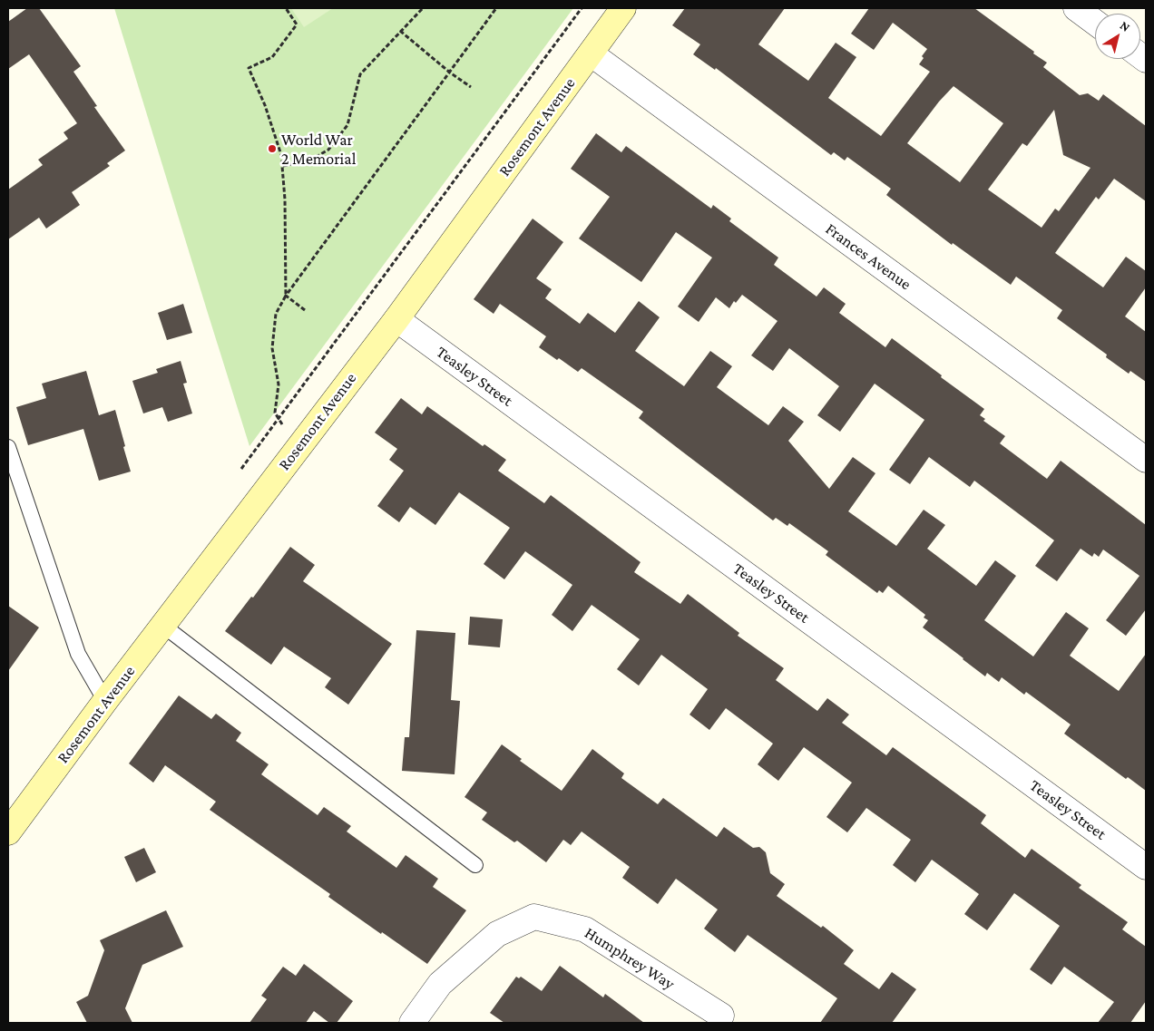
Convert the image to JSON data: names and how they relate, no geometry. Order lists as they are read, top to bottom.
{
  "streets": {
    "street": [
      "Rosemont Avenue",
      "Frances Avenue",
      "Teasley Street",
      "Humphrey Way"
    ]
  },
  "crossings": [
    ["Rosemont Avenue", "Frances Avenue"],
    ["Rosemont Avenue", "Teasley Street"]
  ],
  "places": ["World War 2 Memorial"],
  "north": "top right"
}
